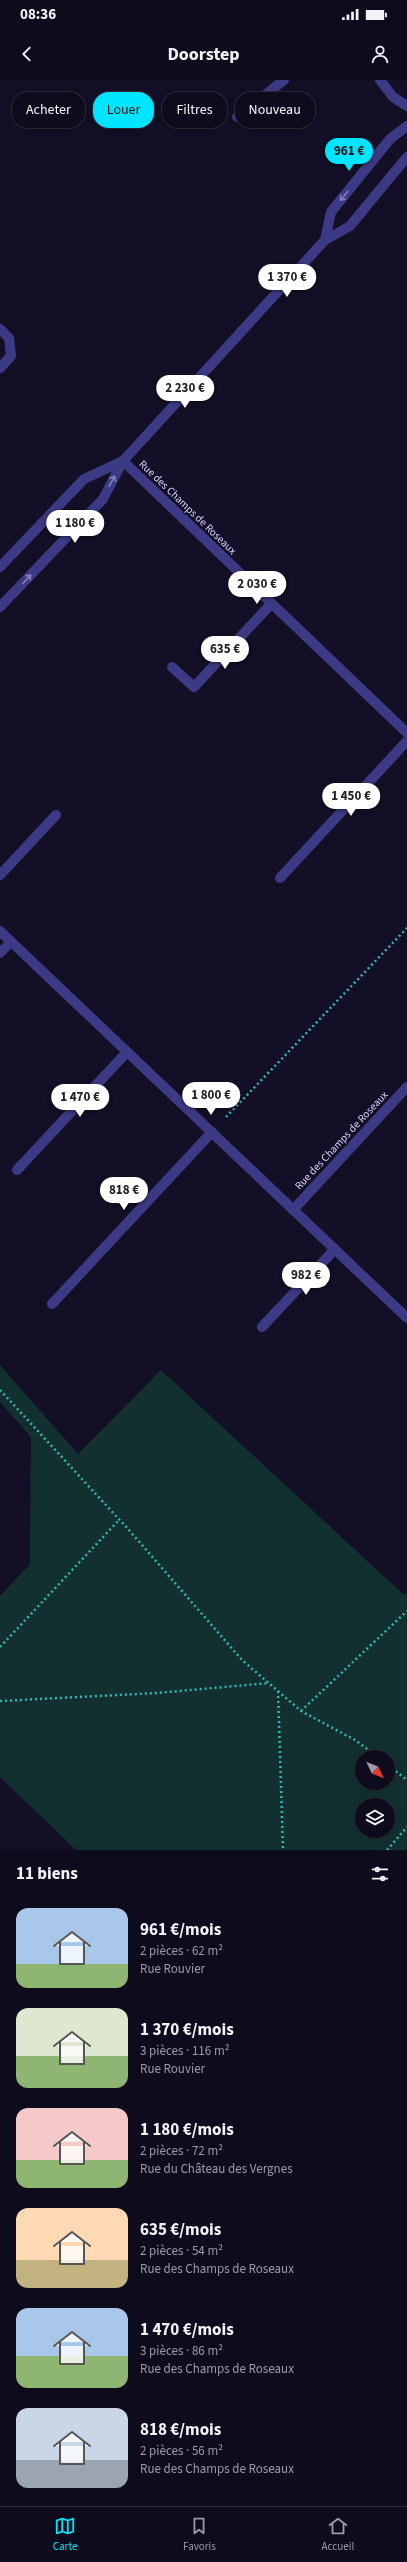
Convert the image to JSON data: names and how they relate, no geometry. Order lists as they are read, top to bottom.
{
  "streets": {
    "street": ["Rue des Champs de Roseaux"]
  },
  "north": "bottom right",
  "page": {
    "status": "08:36",
    "header": "Doorstep",
    "chip": [
      "Acheter",
      "Louer",
      "Filtres",
      "Nouveau"
    ],
    "price": [
      "961 €",
      "1 370 €",
      "2 230 €",
      "1 180 €",
      "2 030 €",
      "635 €",
      "1 450 €",
      "1 800 €",
      "1 470 €",
      "818 €",
      "982 €"
    ],
    "heading": "11 biens",
    "list": [
      {
        "name": "961 €/mois",
        "note": "2 pièces · 62 m² · Rue Rouvier"
      },
      {
        "name": "1 370 €/mois",
        "note": "3 pièces · 116 m² · Rue Rouvier"
      },
      {
        "name": "1 180 €/mois",
        "note": "2 pièces · 72 m² · Rue du Château des Vergnes"
      },
      {
        "name": "635 €/mois",
        "note": "2 pièces · 54 m² · Rue des Champs de Roseaux"
      },
      {
        "name": "1 470 €/mois",
        "note": "3 pièces · 86 m² · Rue des Champs de Roseaux"
      },
      {
        "name": "818 €/mois",
        "note": "2 pièces · 56 m² · Rue des Champs de Roseaux"
      }
    ],
    "tabs": ["Carte", "Favoris", "Accueil"]
  }
}
